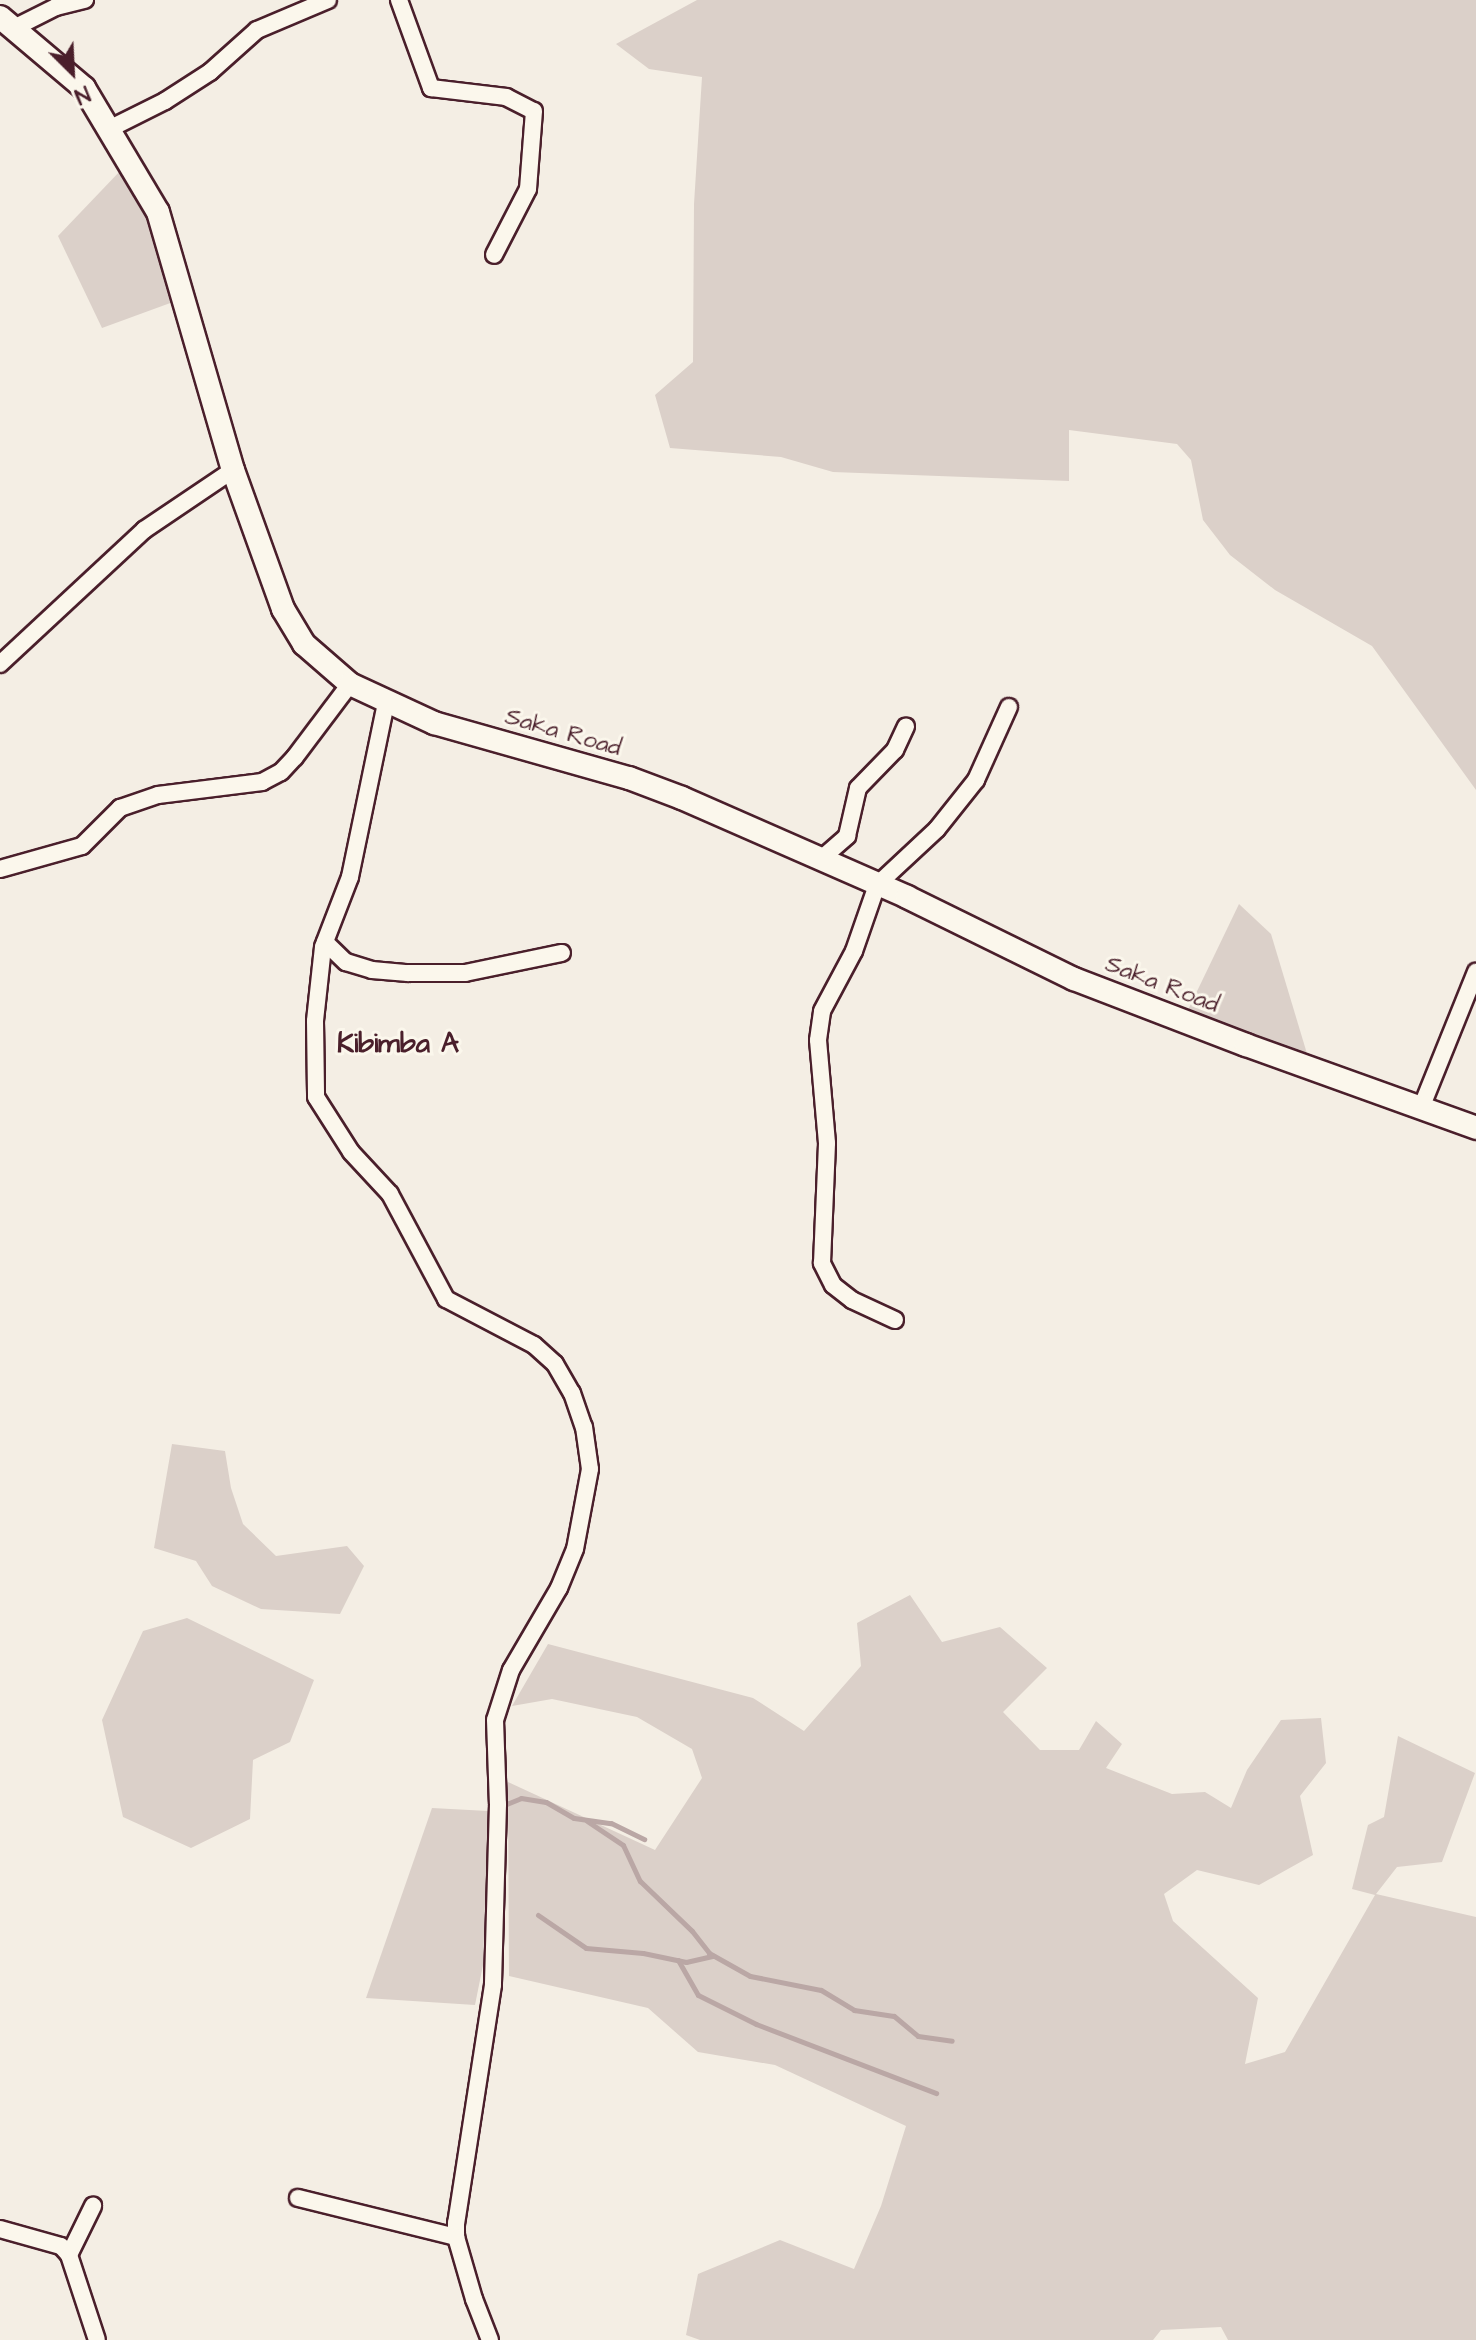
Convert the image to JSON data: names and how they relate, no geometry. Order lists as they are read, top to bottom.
{
  "streets": {
    "main road": ["Saka Road"]
  },
  "districts": ["Kibimba A"],
  "north": "bottom right"
}
